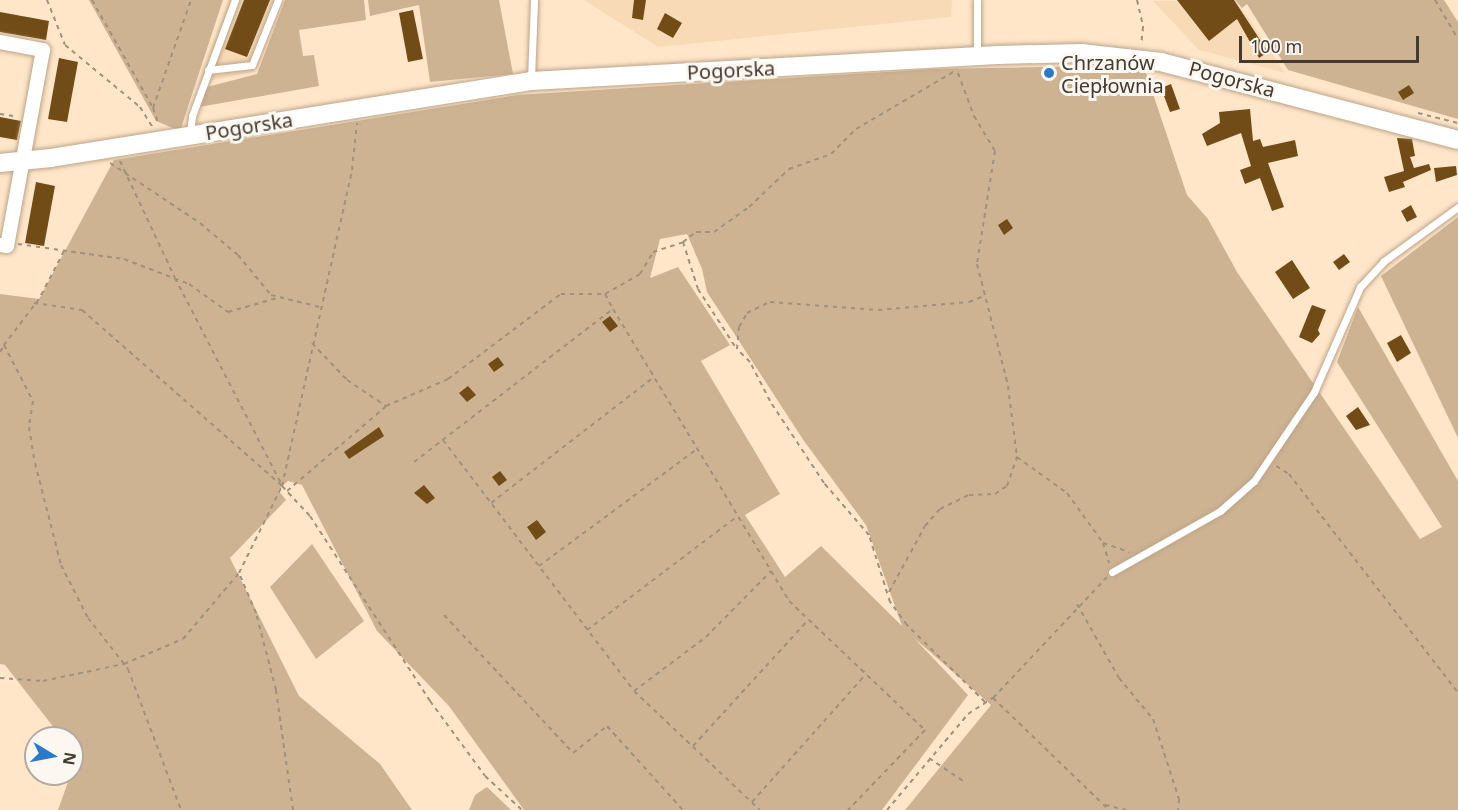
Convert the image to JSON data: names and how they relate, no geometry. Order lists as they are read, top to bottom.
{
  "streets": {
    "street": ["Pogorska"]
  },
  "places": ["Chrzanów Ciepłownia"],
  "scale_bar": "100 m",
  "north": "right"
}
